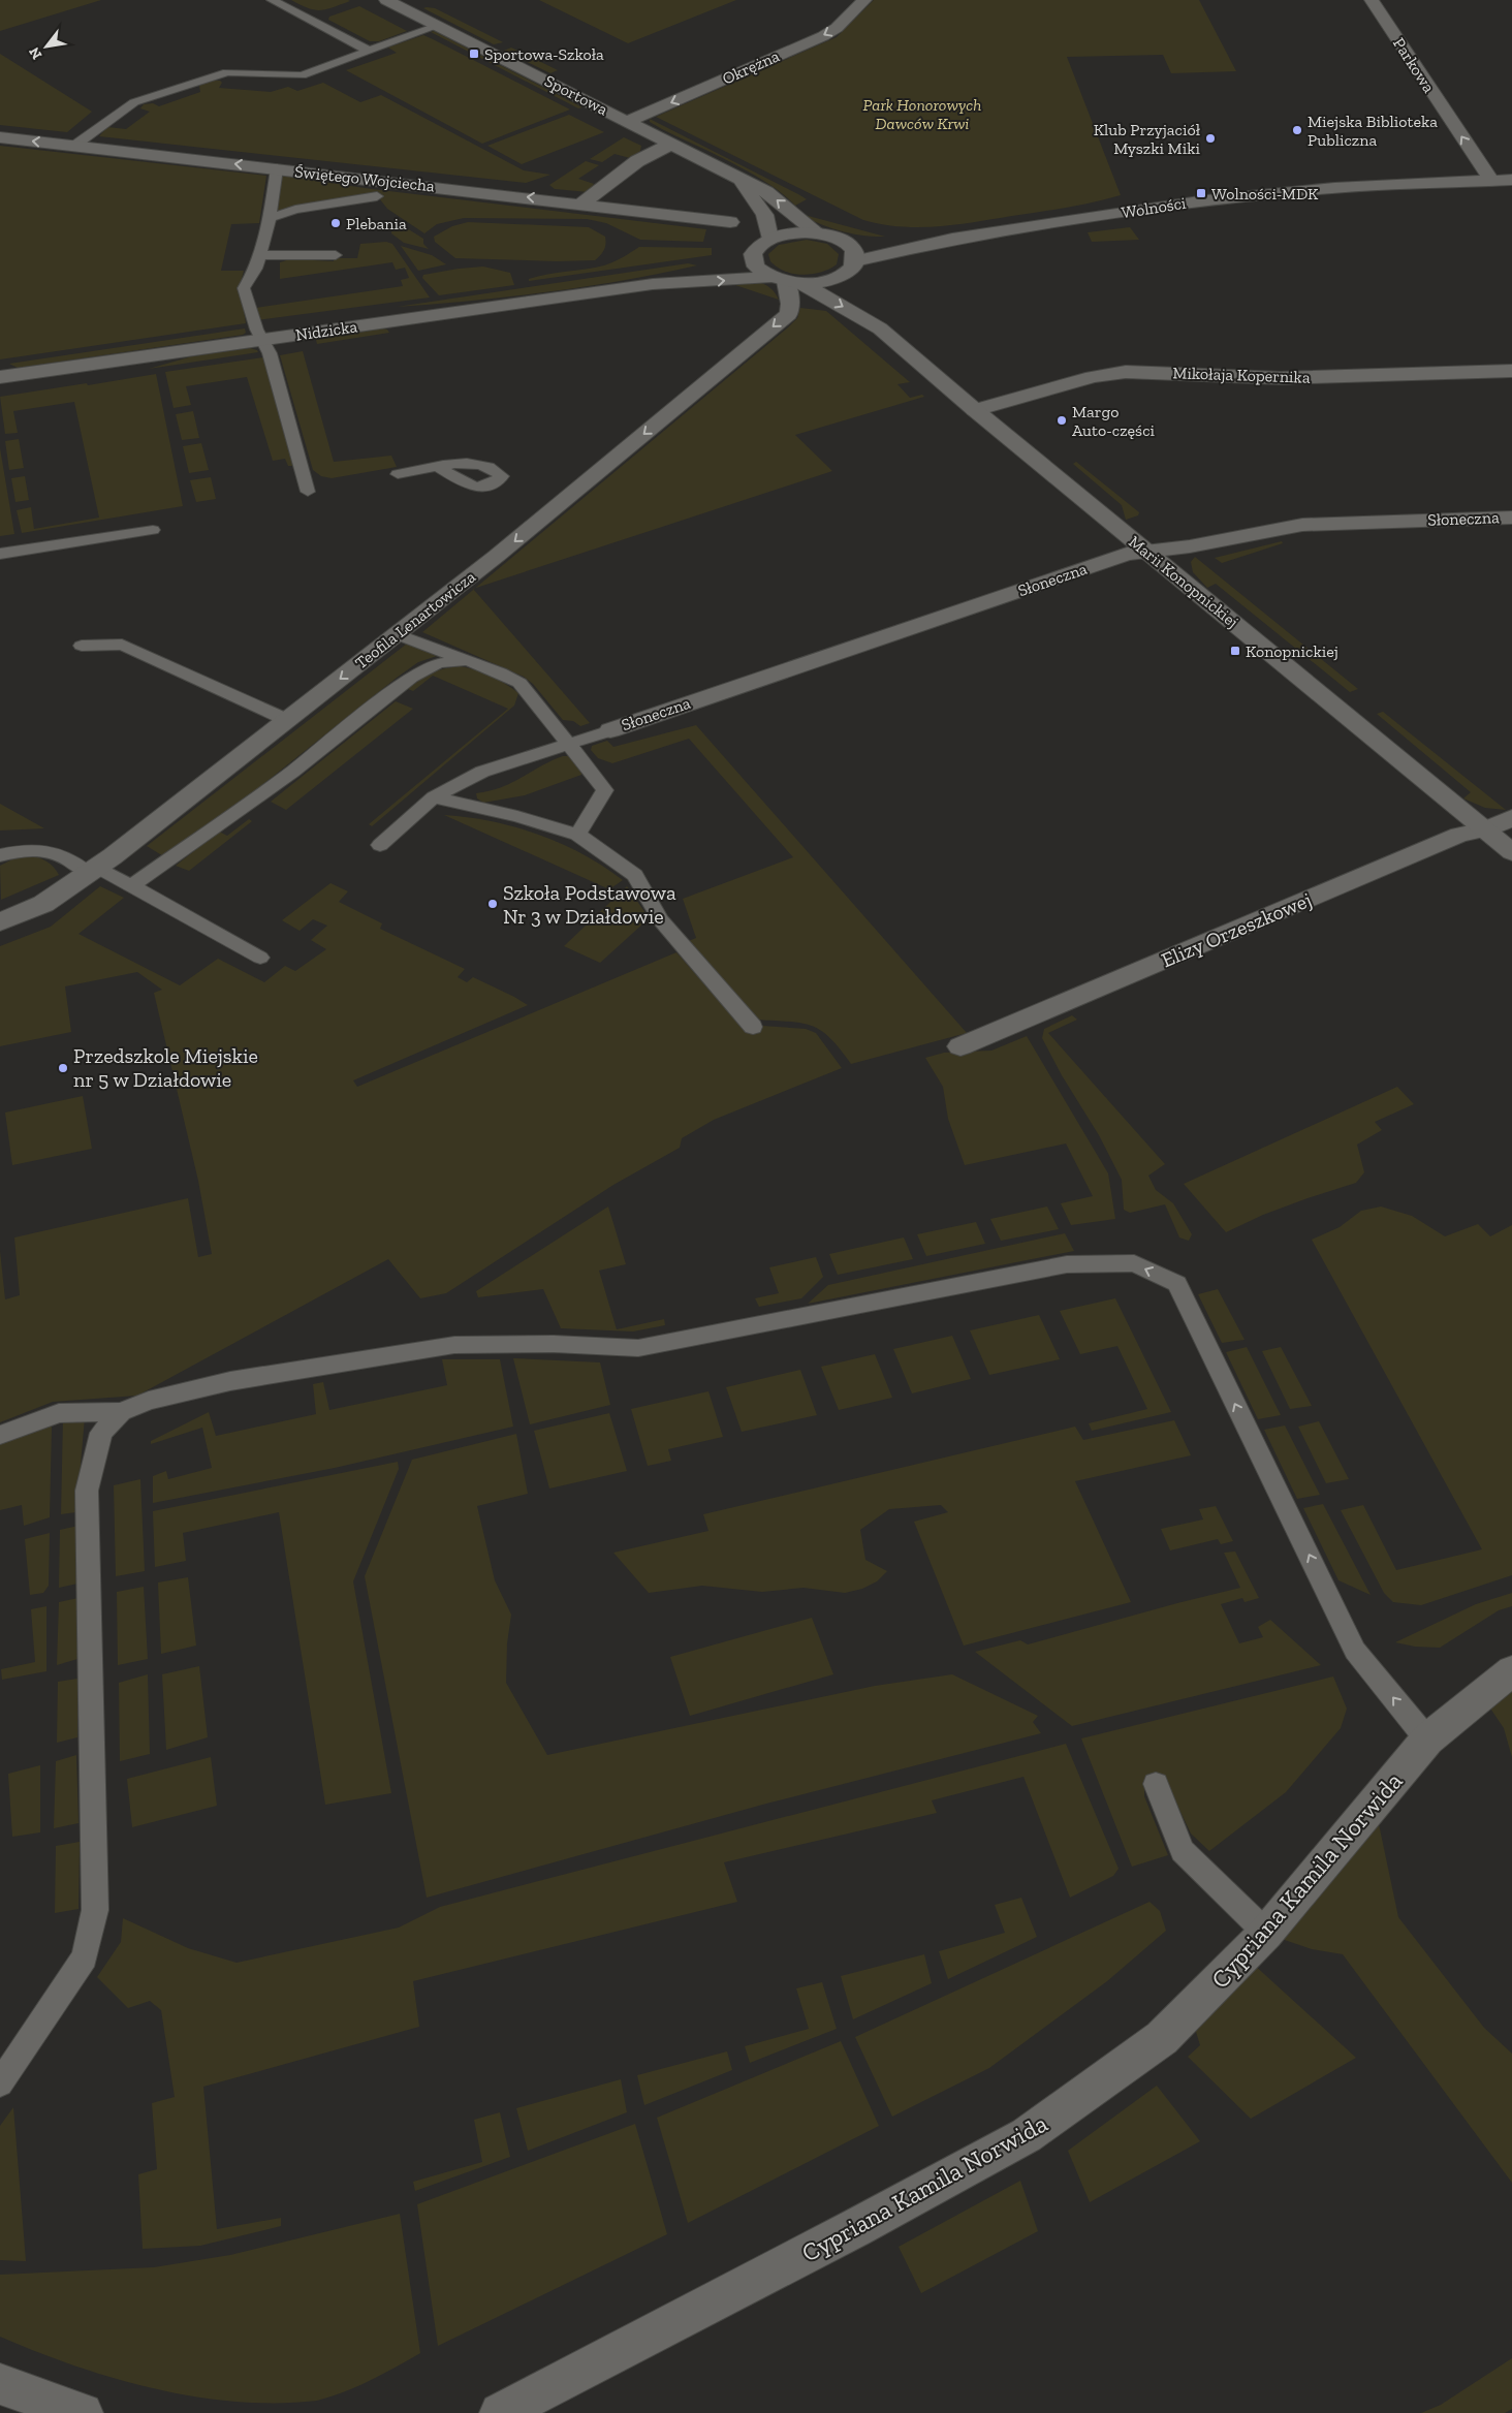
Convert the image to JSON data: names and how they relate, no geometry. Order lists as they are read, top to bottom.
{
  "streets": {
    "street": [
      "Parkowa",
      "Okrężna",
      "Sportowa",
      "Świętego Wojciecha",
      "Wolności",
      "Nidzicka",
      "Mikołaja Kopernika",
      "Słoneczna",
      "Marii Konopnickiej",
      "Teofila Lenartowicza",
      "Elizy Orzeszkowej",
      "Cypriana Kamila Norwida"
    ]
  },
  "crossings": [
    ["Parkowa", "Wolności"],
    ["Okrężna", "Sportowa"],
    ["Mikołaja Kopernika", "Marii Konopnickiej"],
    ["Słoneczna", "Marii Konopnickiej"],
    ["Marii Konopnickiej", "Elizy Orzeszkowej"]
  ],
  "one_way": ["Parkowa", "Świętego Wojciecha", "Teofila Lenartowicza"],
  "parks": ["Park Honorowych Dawców Krwi"],
  "places": {
    "transit": ["Sportowa-Szkoła", "Wolności-MDK", "Konopnickiej"],
    "other": [
      "Miejska Biblioteka Publiczna",
      "Klub Przyjaciół Myszki Miki",
      "Plebania",
      "Margo Auto-części",
      "Szkoła Podstawowa Nr 3 w Działdowie",
      "Przedszkole Miejskie nr 5 w Działdowie"
    ]
  },
  "north": "bottom left"
}
